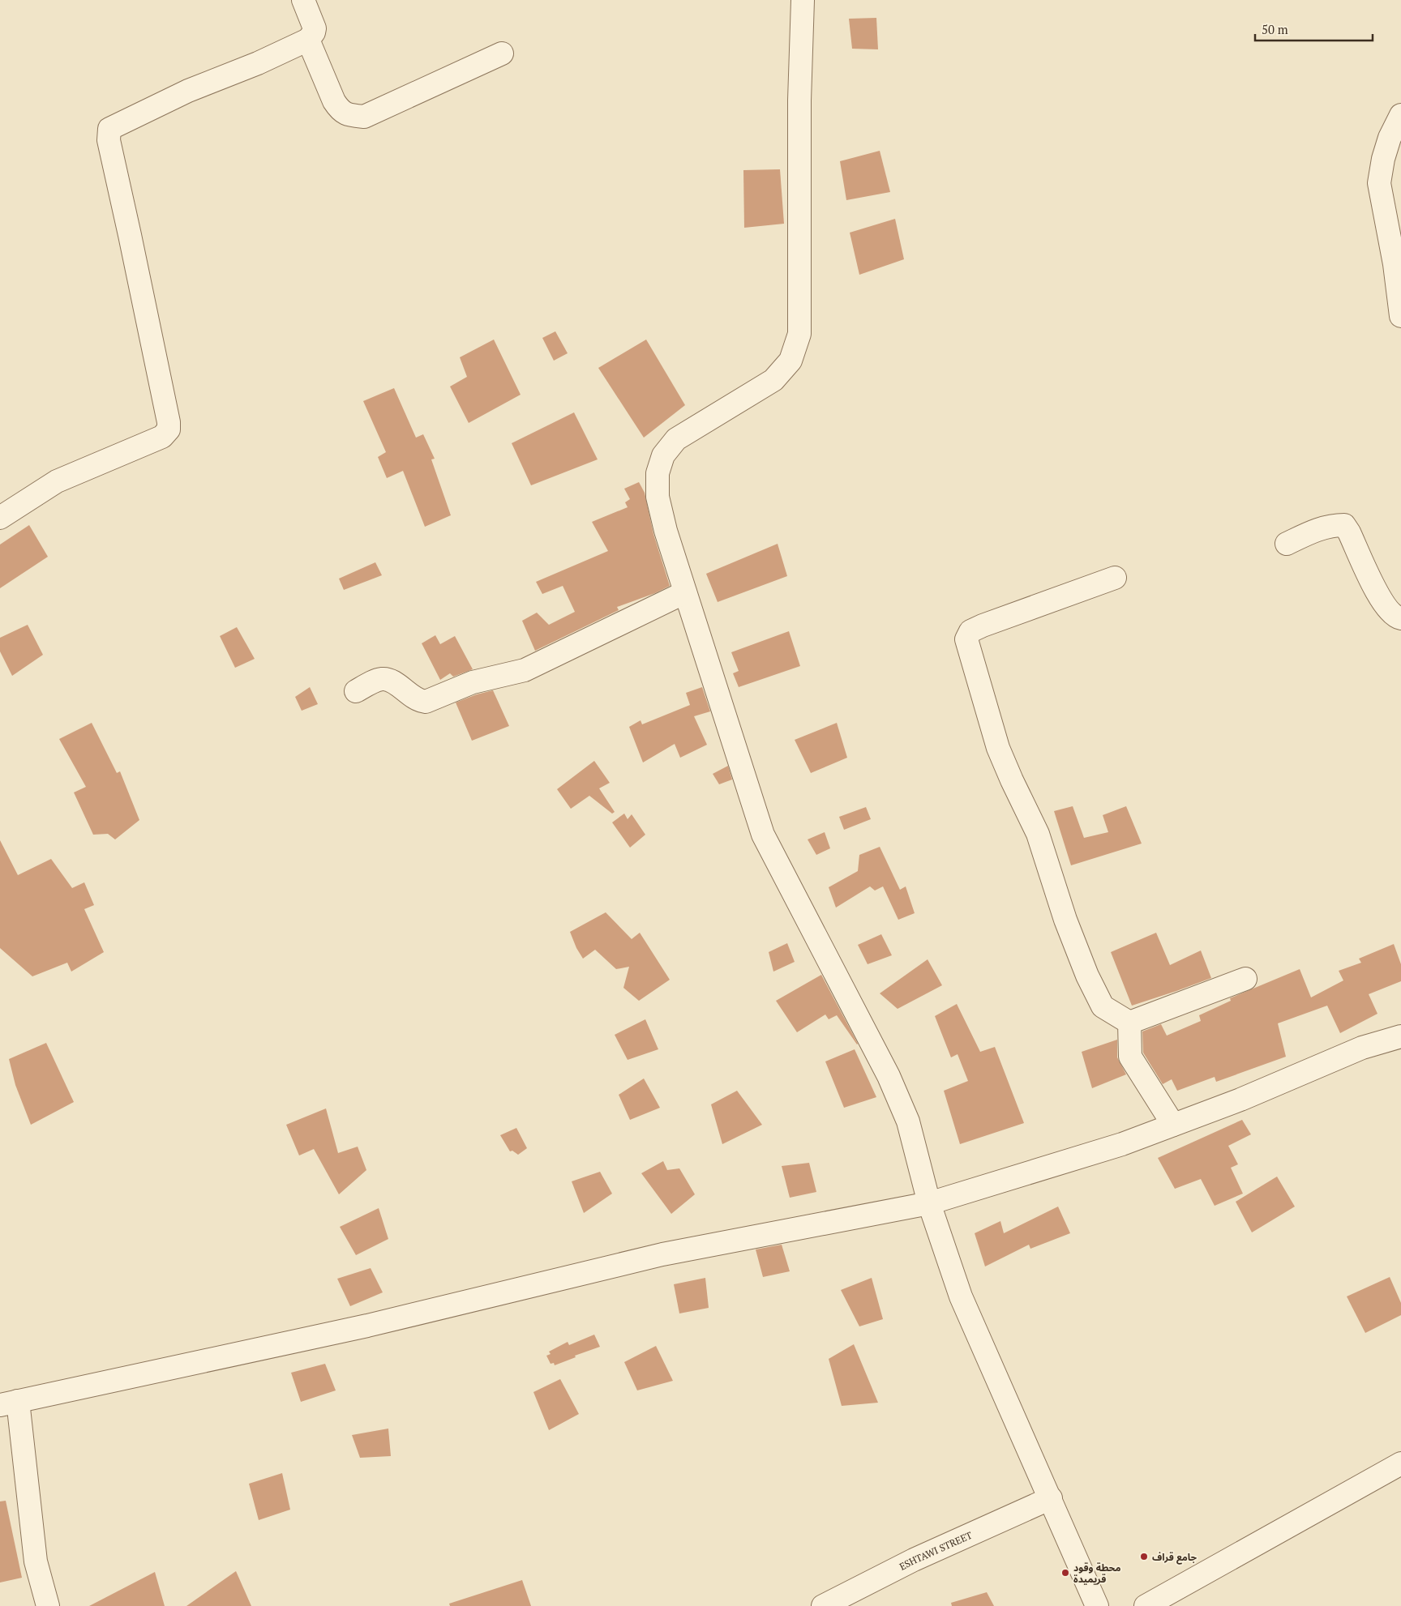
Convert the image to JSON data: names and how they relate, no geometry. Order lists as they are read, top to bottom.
{
  "streets": {
    "street": ["ESHTAWI STREET"]
  },
  "places": ["جامع قراف", "محطة وقود قريميدة"],
  "scale_bar": "50 m"
}
